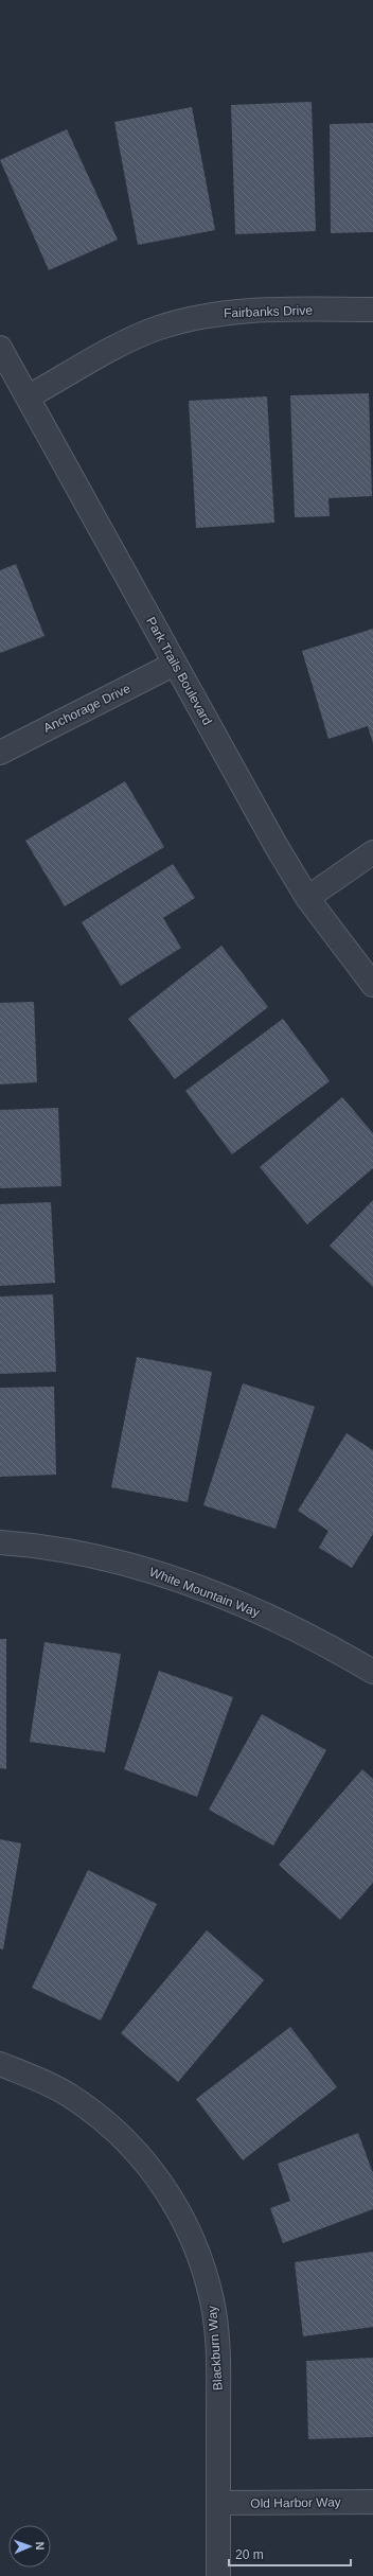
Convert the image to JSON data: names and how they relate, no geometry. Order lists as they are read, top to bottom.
{
  "streets": {
    "street": [
      "Fairbanks Drive",
      "Park Trails Boulevard",
      "Anchorage Drive",
      "White Mountain Way",
      "Blackburn Way",
      "Old Harbor Way"
    ]
  },
  "crossings": [
    ["Fairbanks Drive", "Park Trails Boulevard"],
    ["Park Trails Boulevard", "Anchorage Drive"],
    ["Blackburn Way", "Old Harbor Way"]
  ],
  "scale_bar": "20 m",
  "north": "right"
}
